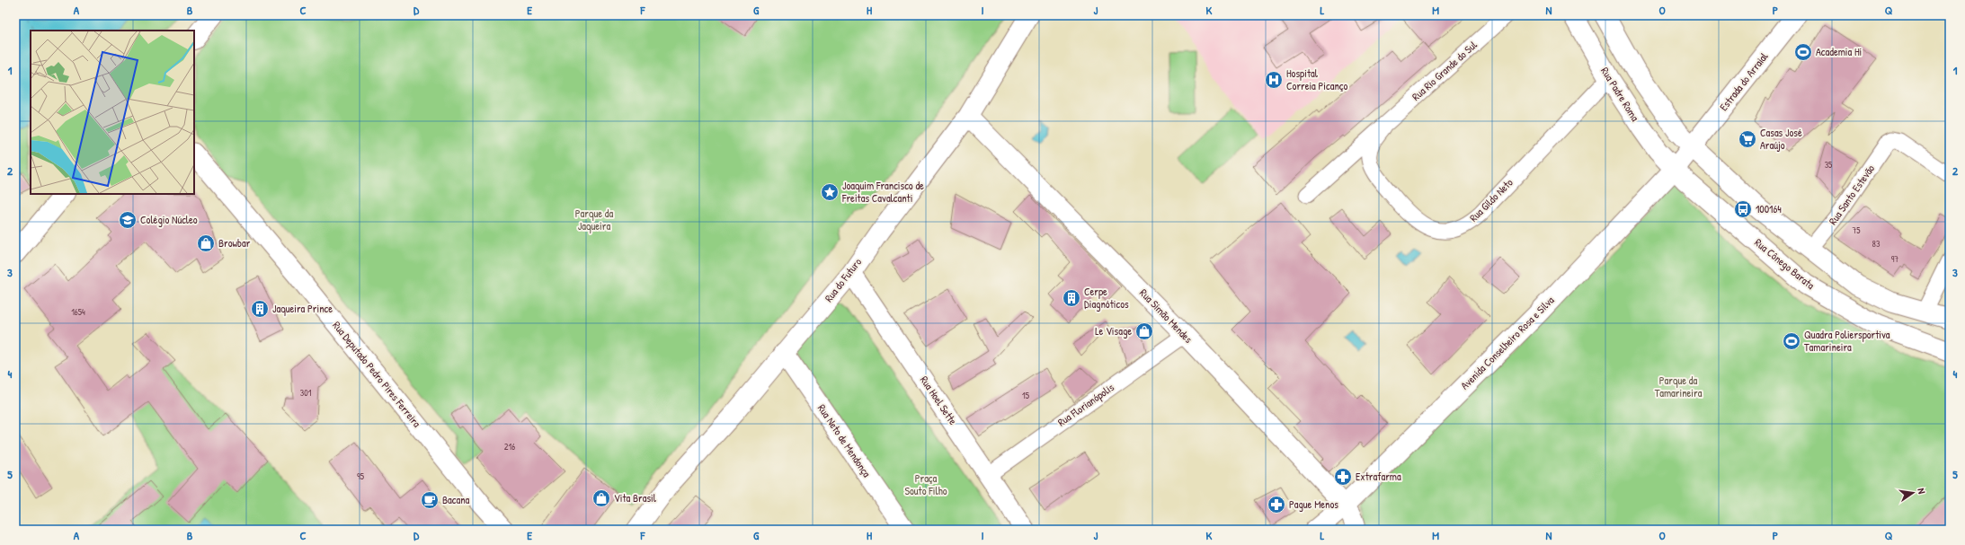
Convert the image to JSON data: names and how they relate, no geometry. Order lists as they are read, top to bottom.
{
  "streets": {
    "main road": [
      "Estrada do Arraial",
      "Rua Padre Roma",
      "Rua Cônego Barata",
      "Avenida Conselheiro Rosa e Silva"
    ],
    "street": [
      "Rua Rio Grande do Sul",
      "Rua Santo Estevão",
      "Rua Gildo Neto",
      "Rua do Futuro",
      "Rua Simão Mendes",
      "Rua Deputado Pedro Pires Ferreira",
      "Rua Hoel Sette",
      "Rua Florianópolis",
      "Rua Neto de Mendonça"
    ]
  },
  "crossings": [
    ["Rua Rio Grande do Sul", "Rua Gildo Neto"],
    ["Estrada do Arraial", "Avenida Conselheiro Rosa e Silva"],
    ["Rua Padre Roma", "Rua Gildo Neto"],
    ["Rua Padre Roma", "Rua Cônego Barata"],
    ["Rua Padre Roma", "Avenida Conselheiro Rosa e Silva"],
    ["Rua Cônego Barata", "Avenida Conselheiro Rosa e Silva"],
    ["Rua do Futuro", "Rua Simão Mendes"],
    ["Rua do Futuro", "Rua Hoel Sette"],
    ["Rua do Futuro", "Rua Neto de Mendonça"],
    ["Rua Simão Mendes", "Avenida Conselheiro Rosa e Silva"],
    ["Rua Simão Mendes", "Rua Florianópolis"],
    ["Rua Hoel Sette", "Rua Florianópolis"]
  ],
  "parks": ["Parque da Jaqueira", "Parque da Tamarineira", "Praça Souto Filho"],
  "places": {
    "sports": ["Academia Hi", "Quadra Poliersportiva Tamarineira"],
    "hospital": ["Hospital Correia Picanço"],
    "supermarket": ["Casas José Araújo"],
    "place": ["Joaquim Francisco de Freitas Cavalcanti"],
    "bus stop": ["100164"],
    "school or university": ["Colégio Núcleo"],
    "shop": ["Browbar", "Le Visage", "Vita Brasil"],
    "building": ["Cerpe Diagnóticos", "Jaqueira Prince"],
    "pharmacy": ["Extrafarma", "Pague Menos"],
    "cafe": ["Bacana"]
  },
  "house_numbers": [
    "35",
    "75",
    "83",
    "97",
    "1654",
    "301",
    "15",
    "216",
    "95"
  ],
  "north": "right",
  "grid": {
    "columns": [
      "A",
      "B",
      "C",
      "D",
      "E",
      "F",
      "G",
      "H",
      "I",
      "J",
      "K",
      "L",
      "M",
      "N",
      "O",
      "P",
      "Q"
    ],
    "rows": [
      "1",
      "2",
      "3",
      "4",
      "5"
    ]
  }
}
